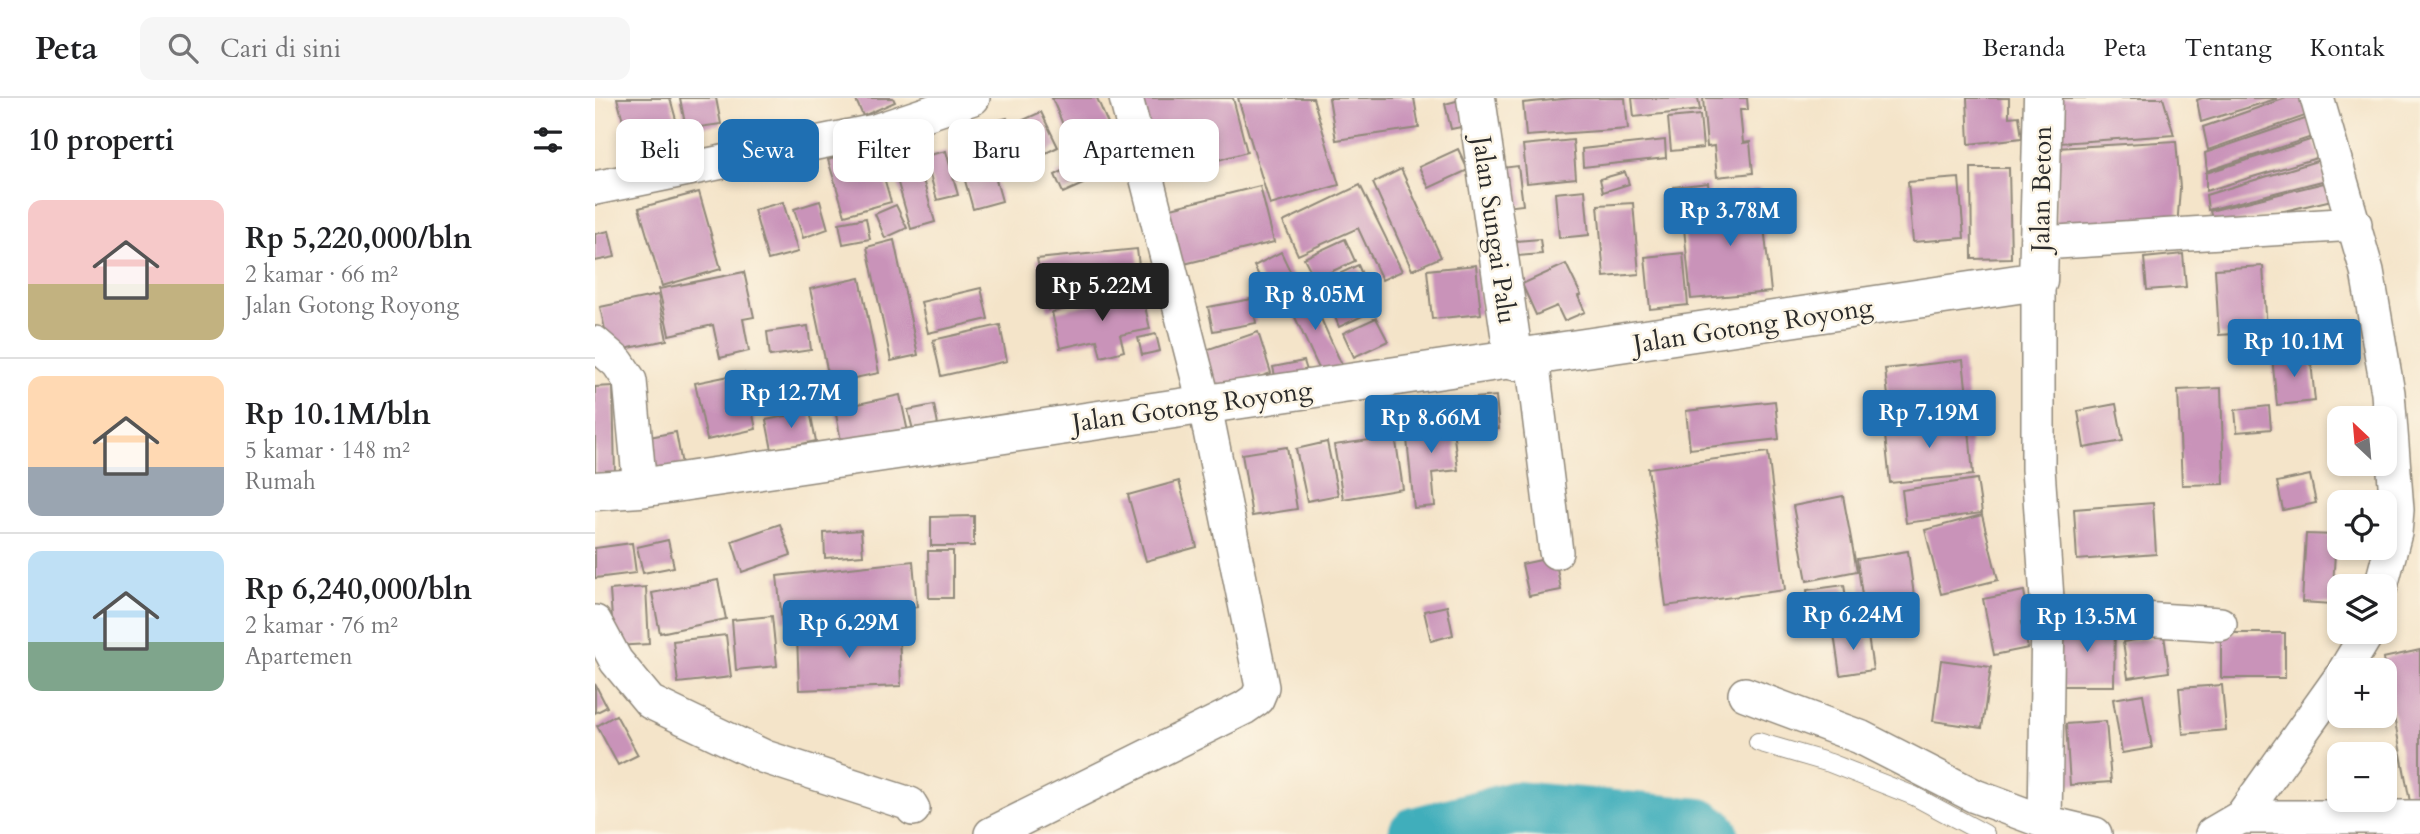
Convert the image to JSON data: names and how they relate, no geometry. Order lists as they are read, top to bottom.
{
  "streets": {
    "main road": ["Jalan Beton", "Jalan Sungai Palu", "Jalan Gotong Royong"]
  },
  "crossings": [
    ["Jalan Beton", "Jalan Gotong Royong"],
    ["Jalan Sungai Palu", "Jalan Gotong Royong"]
  ],
  "north": "top left",
  "page": {
    "header": "Peta",
    "search": "Cari di sini",
    "nav": [
      "Beranda",
      "Peta",
      "Tentang",
      "Kontak"
    ],
    "heading": "10 properti",
    "chip": [
      "Beli",
      "Sewa",
      "Filter",
      "Baru",
      "Apartemen"
    ],
    "list": [
      {
        "name": "Rp 5,220,000/bln",
        "note": "2 kamar · 66 m² · Jalan Gotong Royong"
      },
      {
        "name": "Rp 10.1M/bln",
        "note": "5 kamar · 148 m² · Rumah"
      },
      {
        "name": "Rp 6,240,000/bln",
        "note": "2 kamar · 76 m² · Apartemen"
      }
    ],
    "price": [
      "Rp 3.78M",
      "Rp 5.22M",
      "Rp 8.05M",
      "Rp 10.1M",
      "Rp 12.7M",
      "Rp 7.19M",
      "Rp 8.66M",
      "Rp 6.24M",
      "Rp 13.5M",
      "Rp 6.29M"
    ],
    "map_buttons": ["+", "−"]
  }
}
